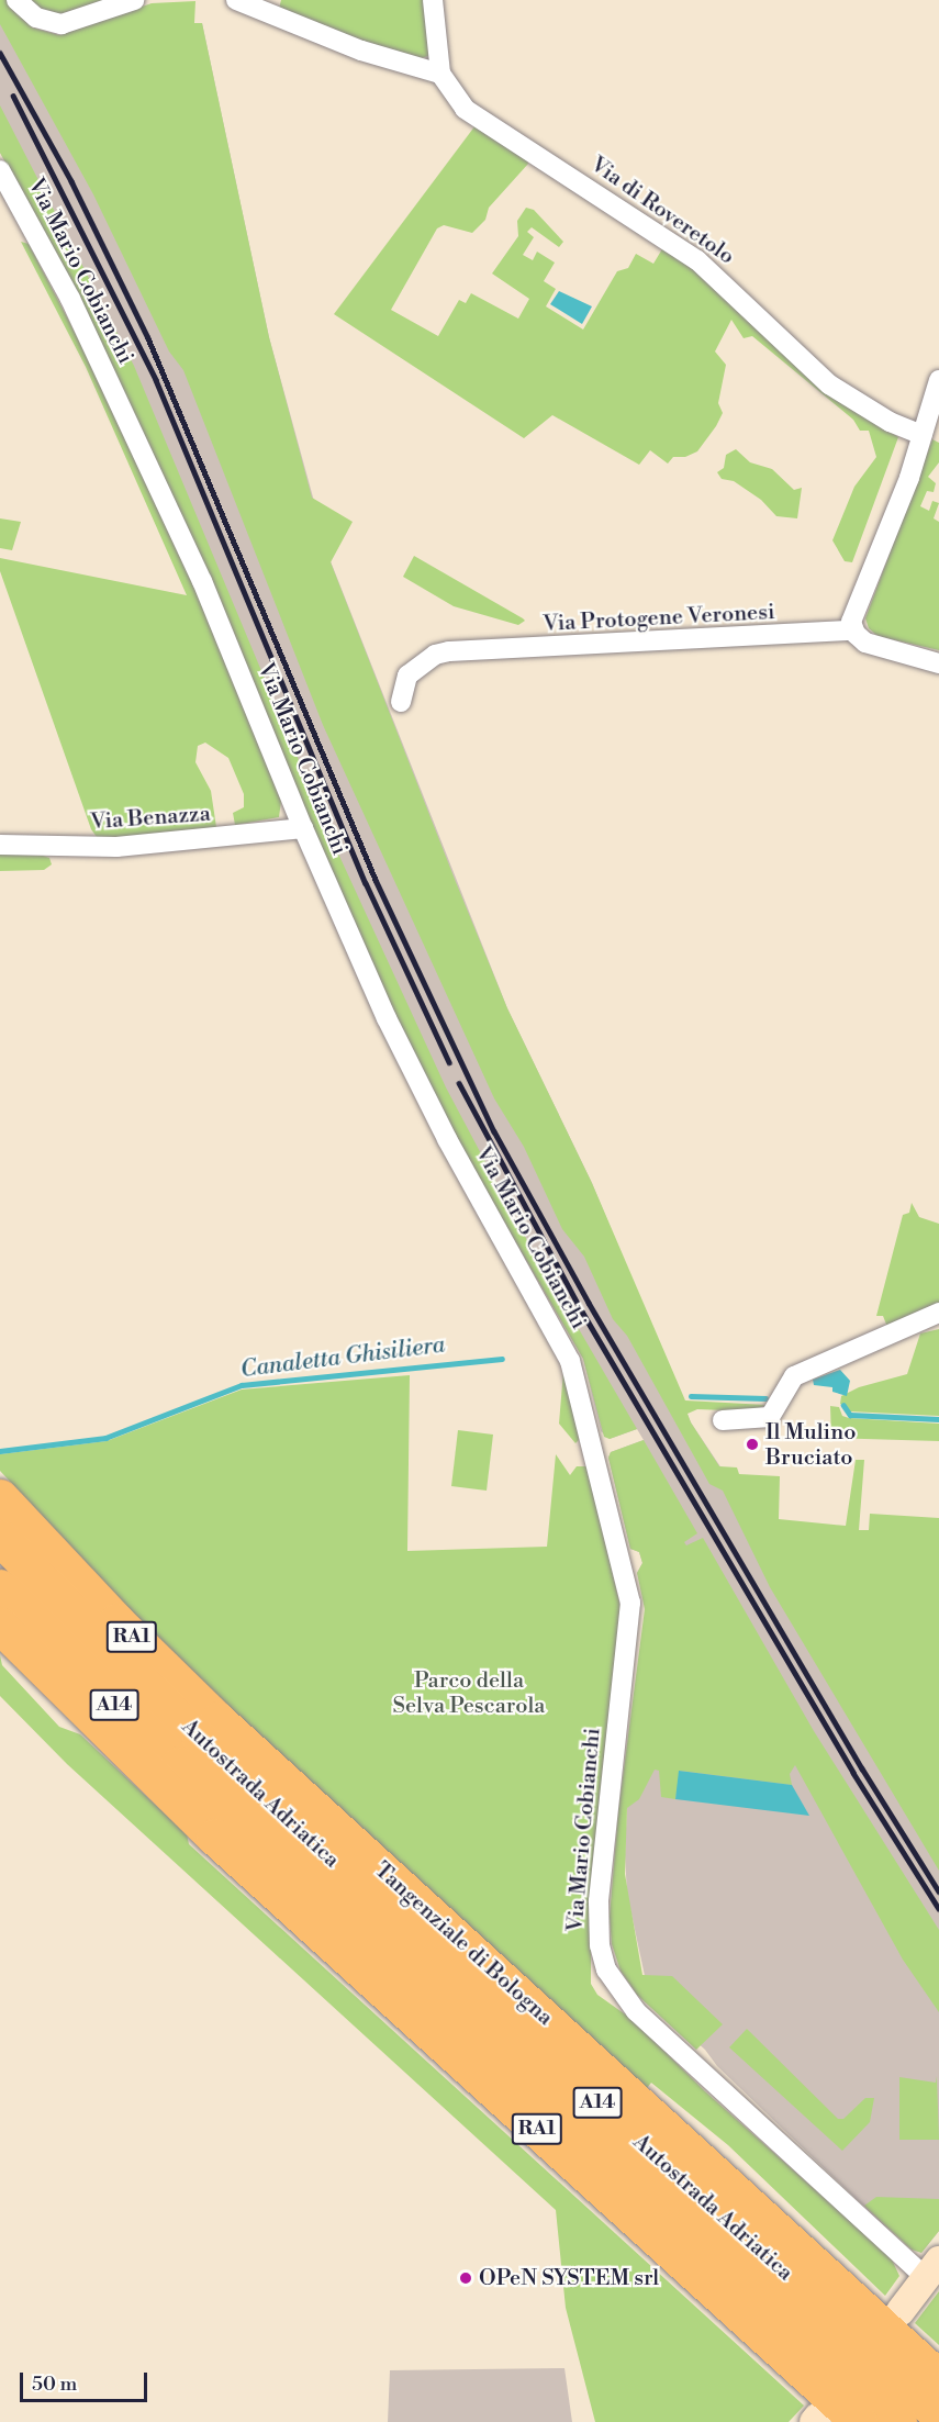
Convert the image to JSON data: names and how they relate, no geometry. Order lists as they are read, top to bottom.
{
  "streets": {
    "highway": [
      "RA1",
      "A14",
      "Autostrada Adriatica",
      "Tangenziale di Bologna"
    ],
    "street": [
      "Via di Roveretolo",
      "Via Mario Cobianchi",
      "Via Protogene Veronesi",
      "Via Benazza"
    ]
  },
  "crossings": [
    ["Via Mario Cobianchi", "Via Benazza"]
  ],
  "water": ["Canaletta Ghisiliera"],
  "parks": ["Parco della Selva Pescarola"],
  "places": ["Il Mulino Bruciato", "OPeN SYSTEM srl"],
  "scale_bar": "50 m"
}
